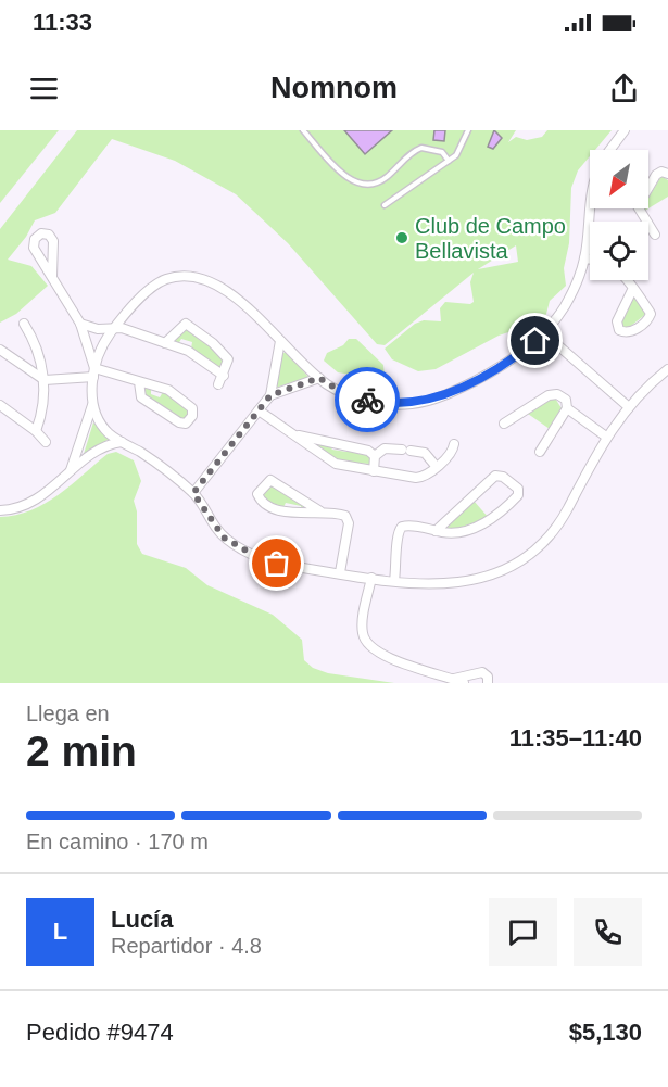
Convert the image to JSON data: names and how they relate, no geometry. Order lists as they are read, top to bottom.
{
  "places": ["Club de Campo Bellavista"],
  "north": "bottom left",
  "page": {
    "status": "11:33",
    "header": "Nomnom",
    "heading": ["2 min", "Llega en", "11:35–11:40"],
    "panel": [
      "Lucía",
      "Repartidor · 4.8",
      "Pedido #9474",
      "$5,130"
    ],
    "bar": "En camino · 170 m",
    "round": "L"
  }
}
